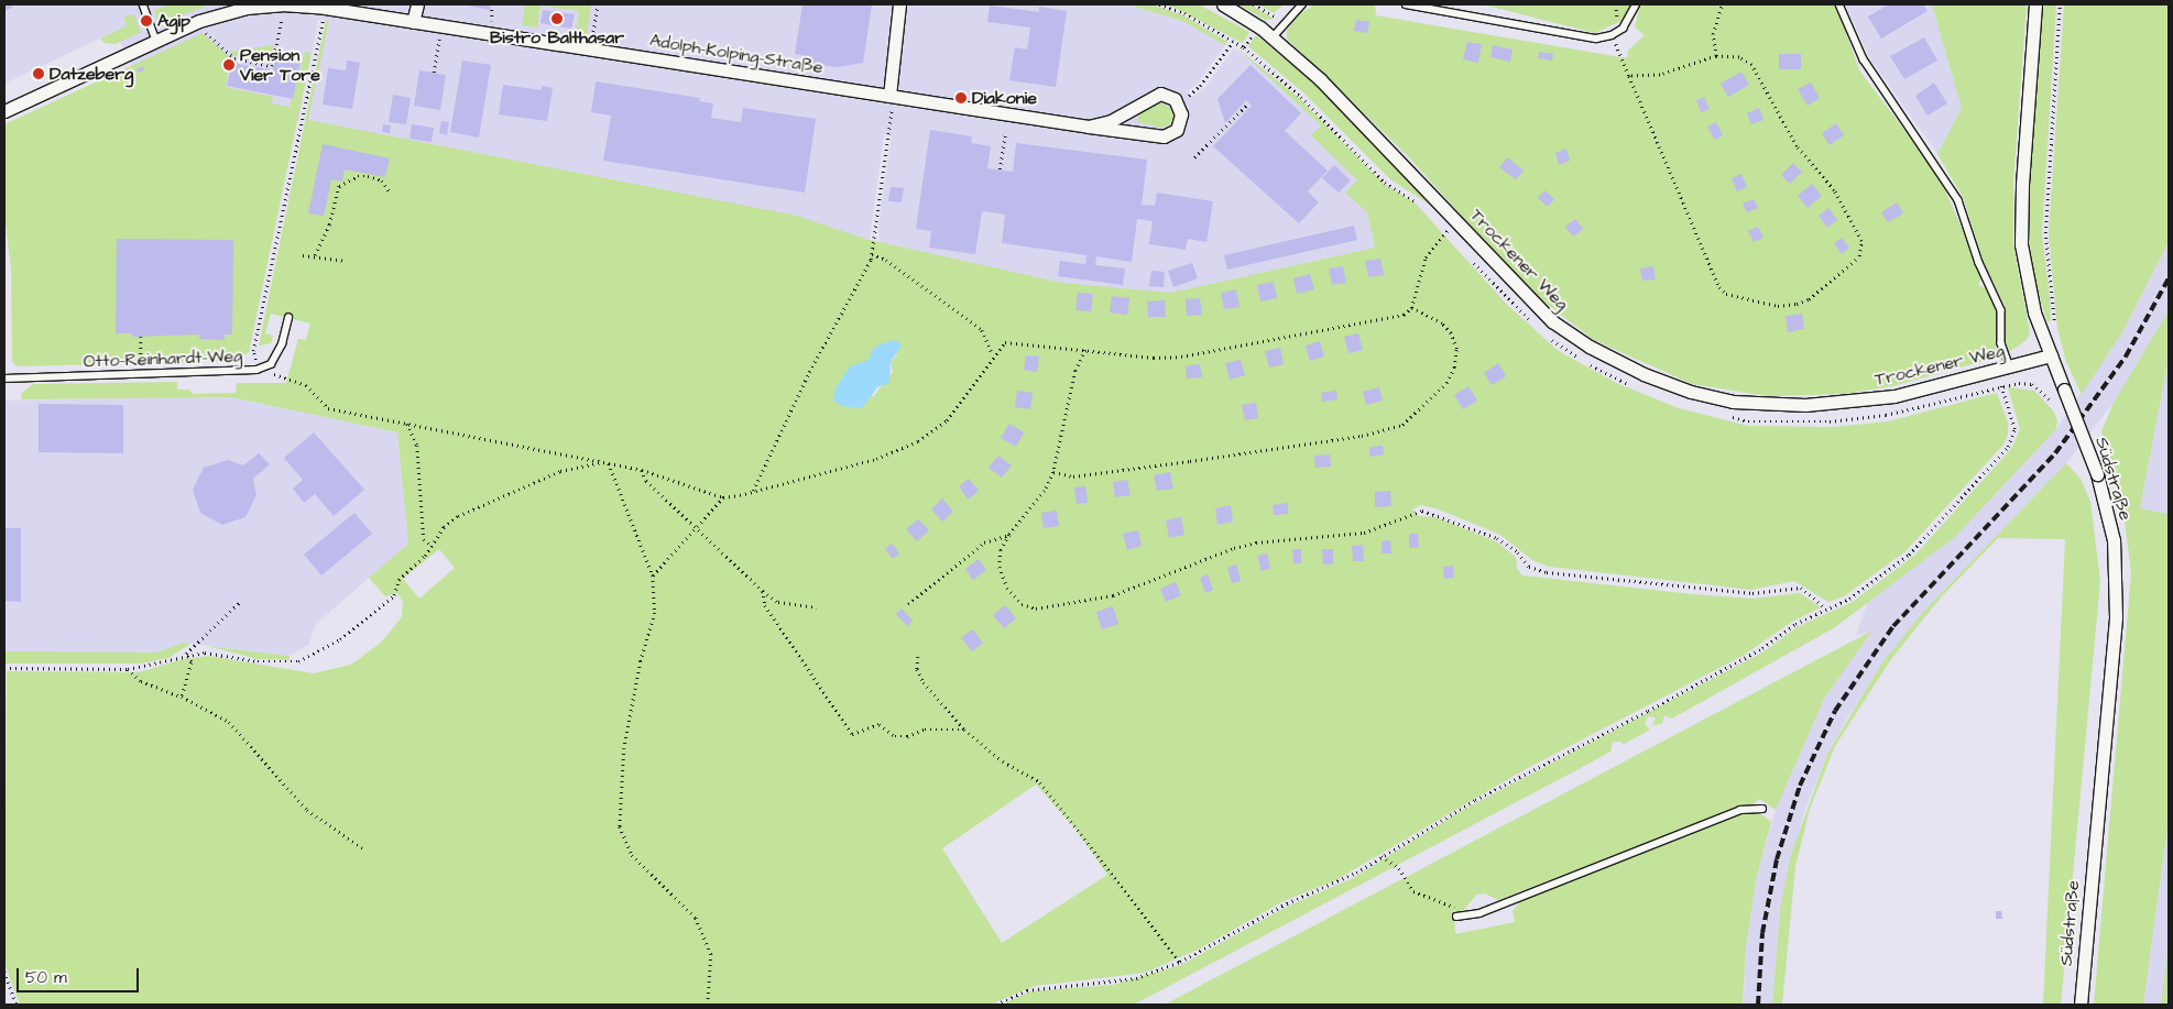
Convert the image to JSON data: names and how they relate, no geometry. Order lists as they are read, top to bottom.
{
  "streets": {
    "street": ["Adolph-Kolping-Straße", "Trockener Weg", "Südstraße"],
    "lane": ["Otto-Reinhardt-Weg"]
  },
  "crossings": [
    ["Trockener Weg", "Südstraße"]
  ],
  "places": [
    "Bistro Balthasar",
    "Agip",
    "Pension Vier Tore",
    "Datzeberg",
    "Diakonie"
  ],
  "scale_bar": "50 m"
}
